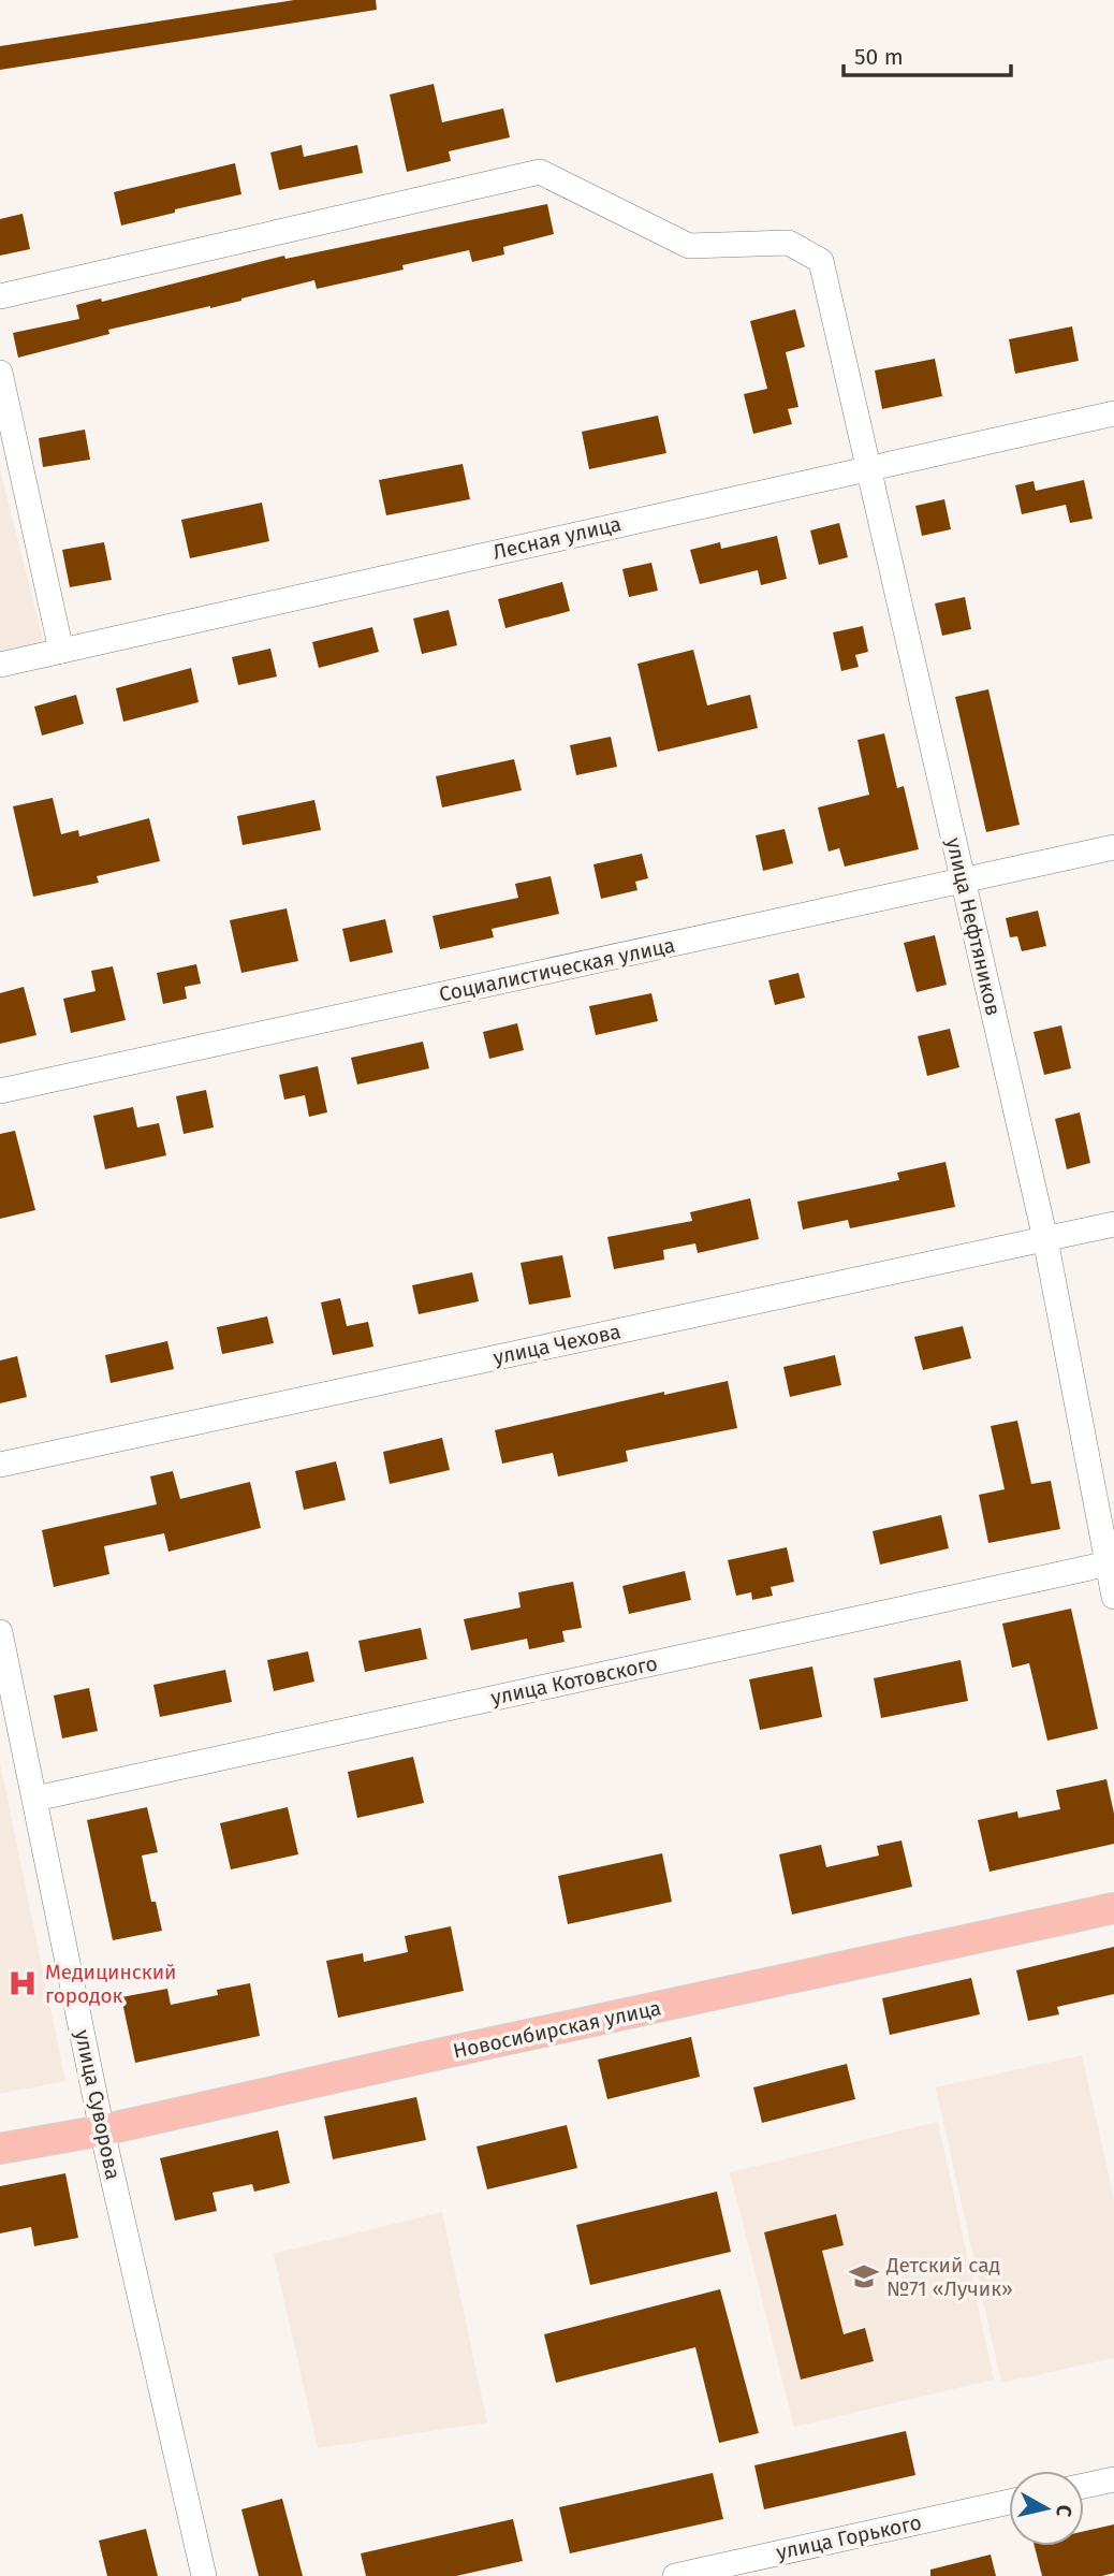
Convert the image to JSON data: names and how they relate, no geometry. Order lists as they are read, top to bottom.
{
  "streets": {
    "main road": ["Новосибирская улица"],
    "street": [
      "Лесная улица",
      "улица Нефтяников",
      "Социалистическая улица",
      "улица Чехова",
      "улица Котовского",
      "улица Суворова",
      "улица Горького"
    ]
  },
  "crossings": [
    ["Лесная улица", "улица Нефтяников"],
    ["улица Нефтяников", "Социалистическая улица"],
    ["улица Нефтяников", "улица Чехова"],
    ["улица Нефтяников", "улица Котовского"],
    ["улица Котовского", "улица Суворова"],
    ["Новосибирская улица", "улица Суворова"]
  ],
  "places": {
    "hospital": ["Медицинский городок"],
    "school or university": ["Детский сад №71 «Лучик»"]
  },
  "scale_bar": "50 m",
  "north": "right"
}
